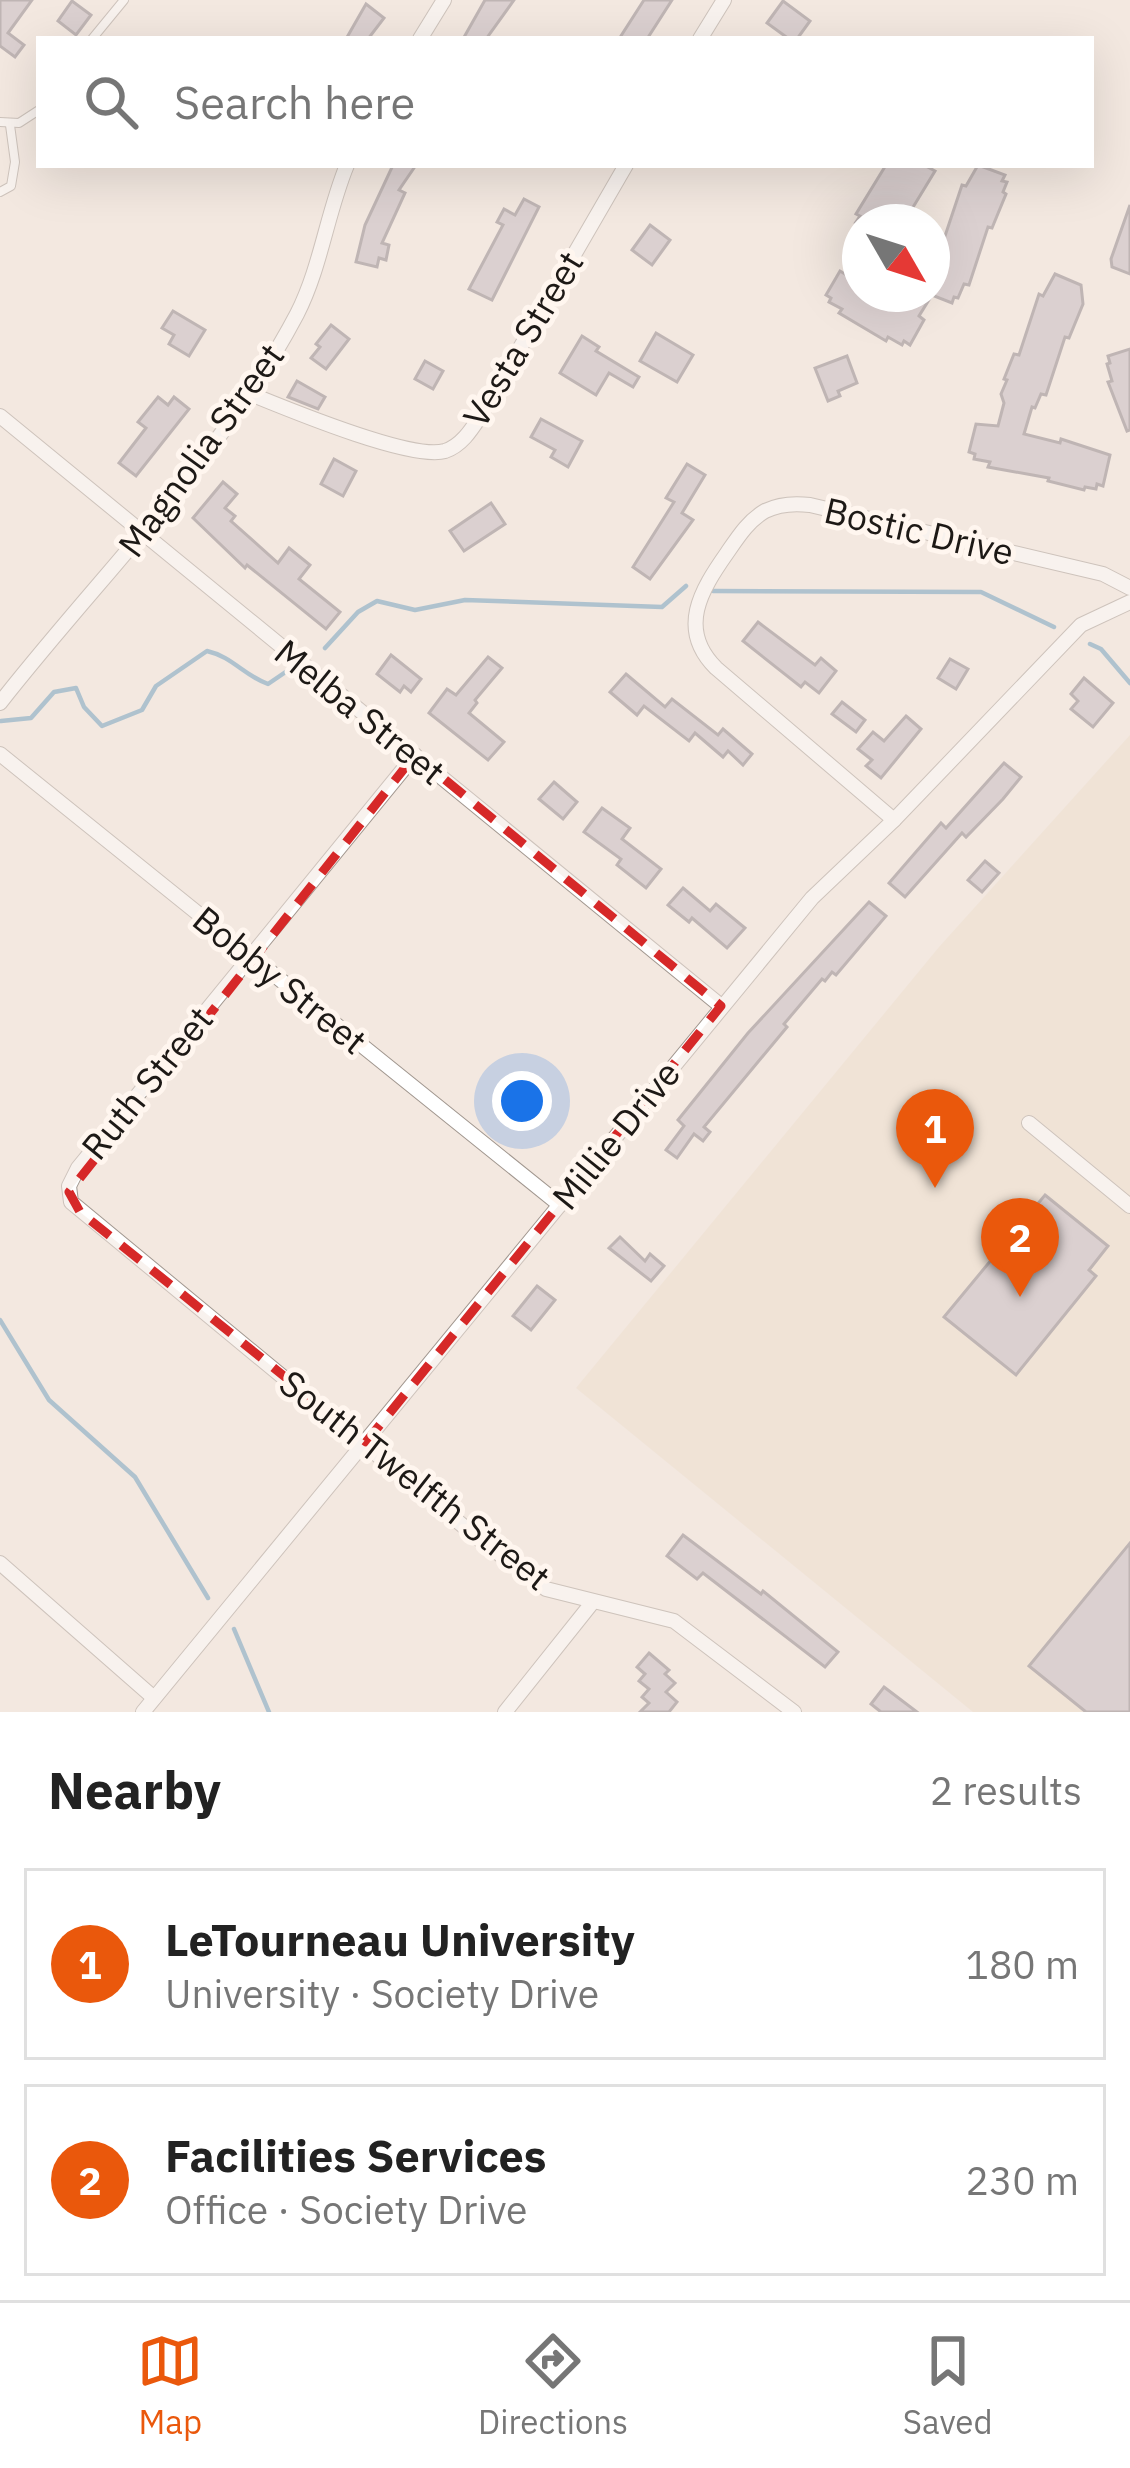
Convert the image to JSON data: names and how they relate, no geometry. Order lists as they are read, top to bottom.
{
  "streets": {
    "street": [
      "Vesta Street",
      "Magnolia Street",
      "Bostic Drive",
      "Melba Street",
      "Bobby Street",
      "Ruth Street",
      "Millie Drive",
      "South Twelfth Street"
    ]
  },
  "crossings": [
    ["Vesta Street", "Magnolia Street"],
    ["Magnolia Street", "Melba Street"],
    ["Bostic Drive", "Millie Drive"],
    ["Melba Street", "Ruth Street"],
    ["Melba Street", "Millie Drive"],
    ["Bobby Street", "Ruth Street"],
    ["Bobby Street", "Millie Drive"],
    ["Ruth Street", "South Twelfth Street"],
    ["Millie Drive", "South Twelfth Street"]
  ],
  "north": "bottom right",
  "page": {
    "search": "Search here",
    "pins": ["1", "2"],
    "heading": ["Nearby", "2 results"],
    "list": [
      {
        "mark": "1",
        "name": "LeTourneau University",
        "note": "University · Society Drive",
        "value": "180 m"
      },
      {
        "mark": "2",
        "name": "Facilities Services",
        "note": "Office · Society Drive",
        "value": "230 m"
      }
    ],
    "nav": ["Map", "Directions", "Saved"]
  }
}
